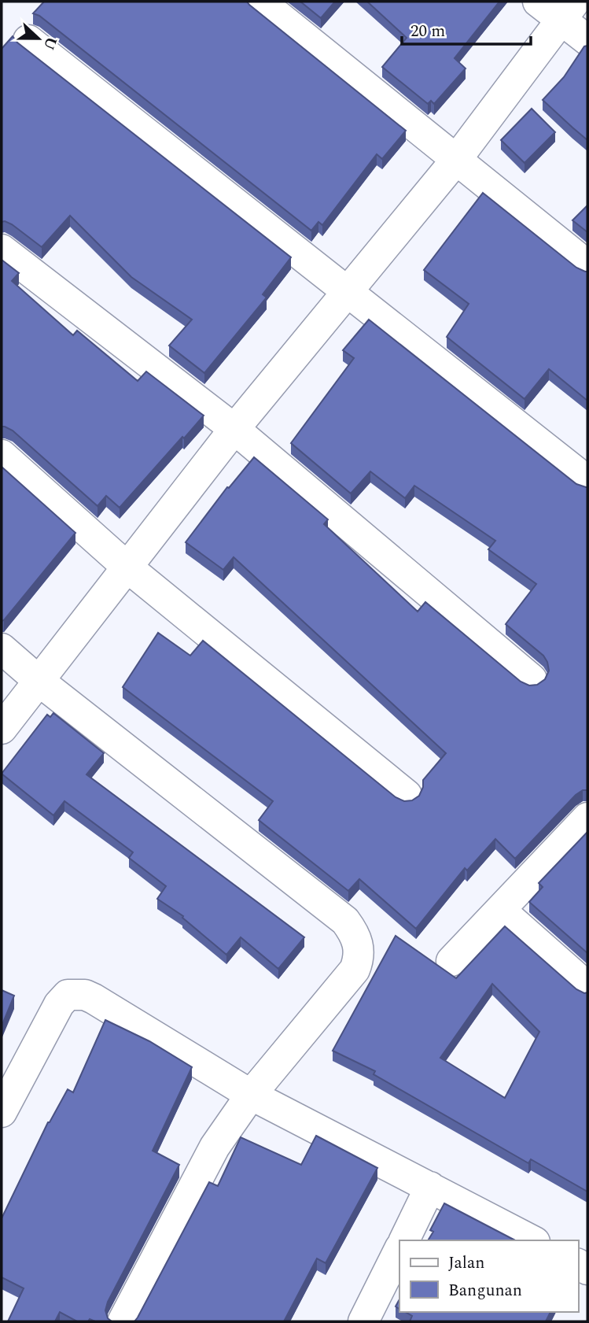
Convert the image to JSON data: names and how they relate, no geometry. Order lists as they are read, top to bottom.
{
  "legend": ["Jalan", "Bangunan"],
  "scale_bar": "20 m",
  "north": "right"
}
